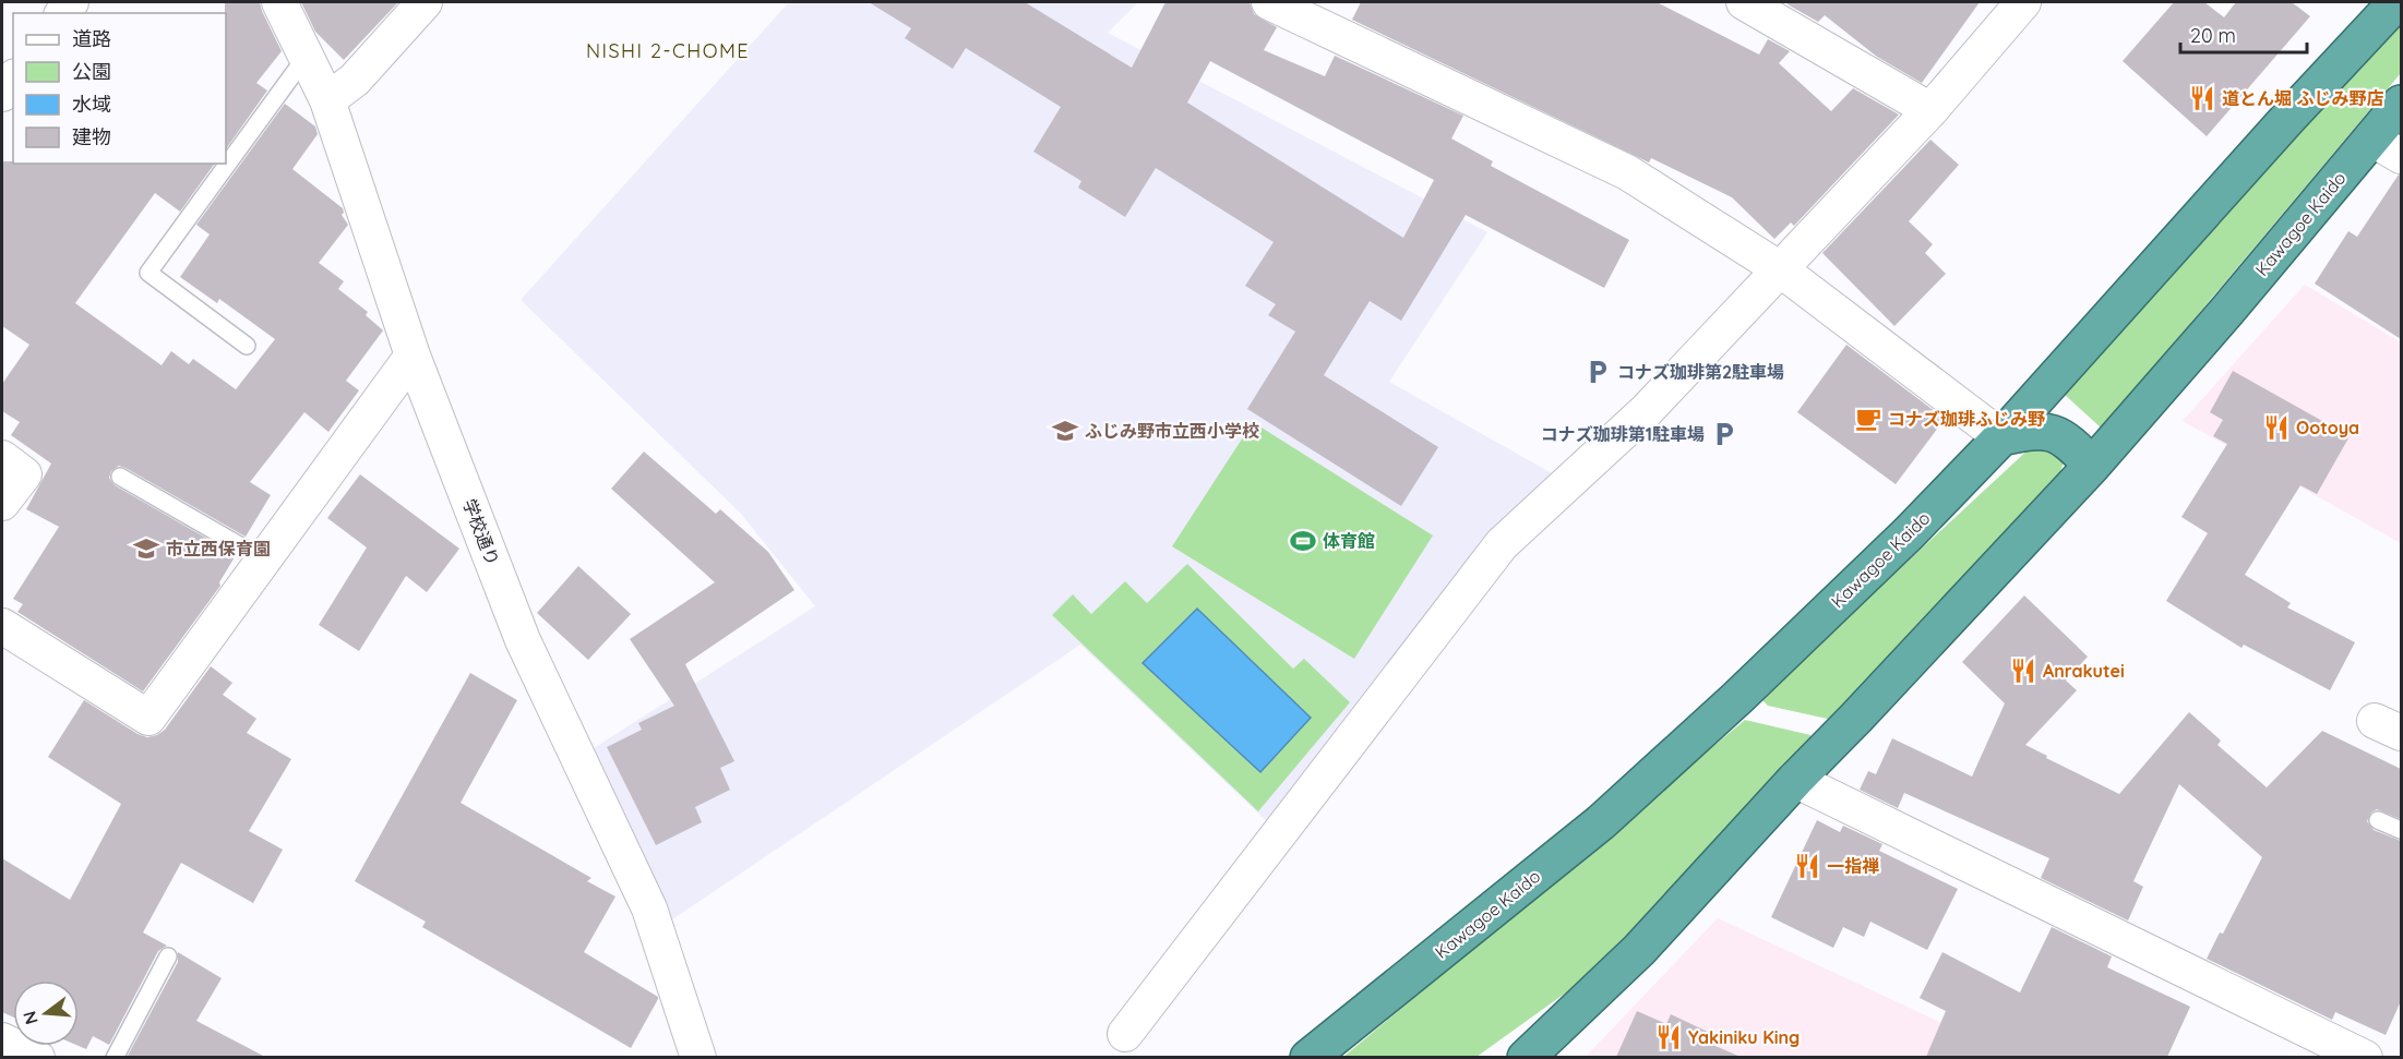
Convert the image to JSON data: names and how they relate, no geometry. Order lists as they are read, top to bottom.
{
  "streets": {
    "highway": ["Kawagoe Kaido"],
    "street": ["学校通り"]
  },
  "districts": ["NISHI 2-CHOME"],
  "places": {
    "restaurant": [
      "道とん堀 ふじみ野店",
      "Ootoya",
      "Anrakutei",
      "一指禅",
      "Yakiniku King"
    ],
    "parking": ["コナズ珈琲第2駐車場", "コナズ珈琲第1駐車場"],
    "cafe": ["コナズ珈琲ふじみ野"],
    "school or university": ["ふじみ野市立西小学校", "市立西保育園"],
    "sports": ["体育館"]
  },
  "legend": [
    "道路",
    "公園",
    "水域",
    "建物"
  ],
  "scale_bar": "20 m",
  "north": "left"
}
